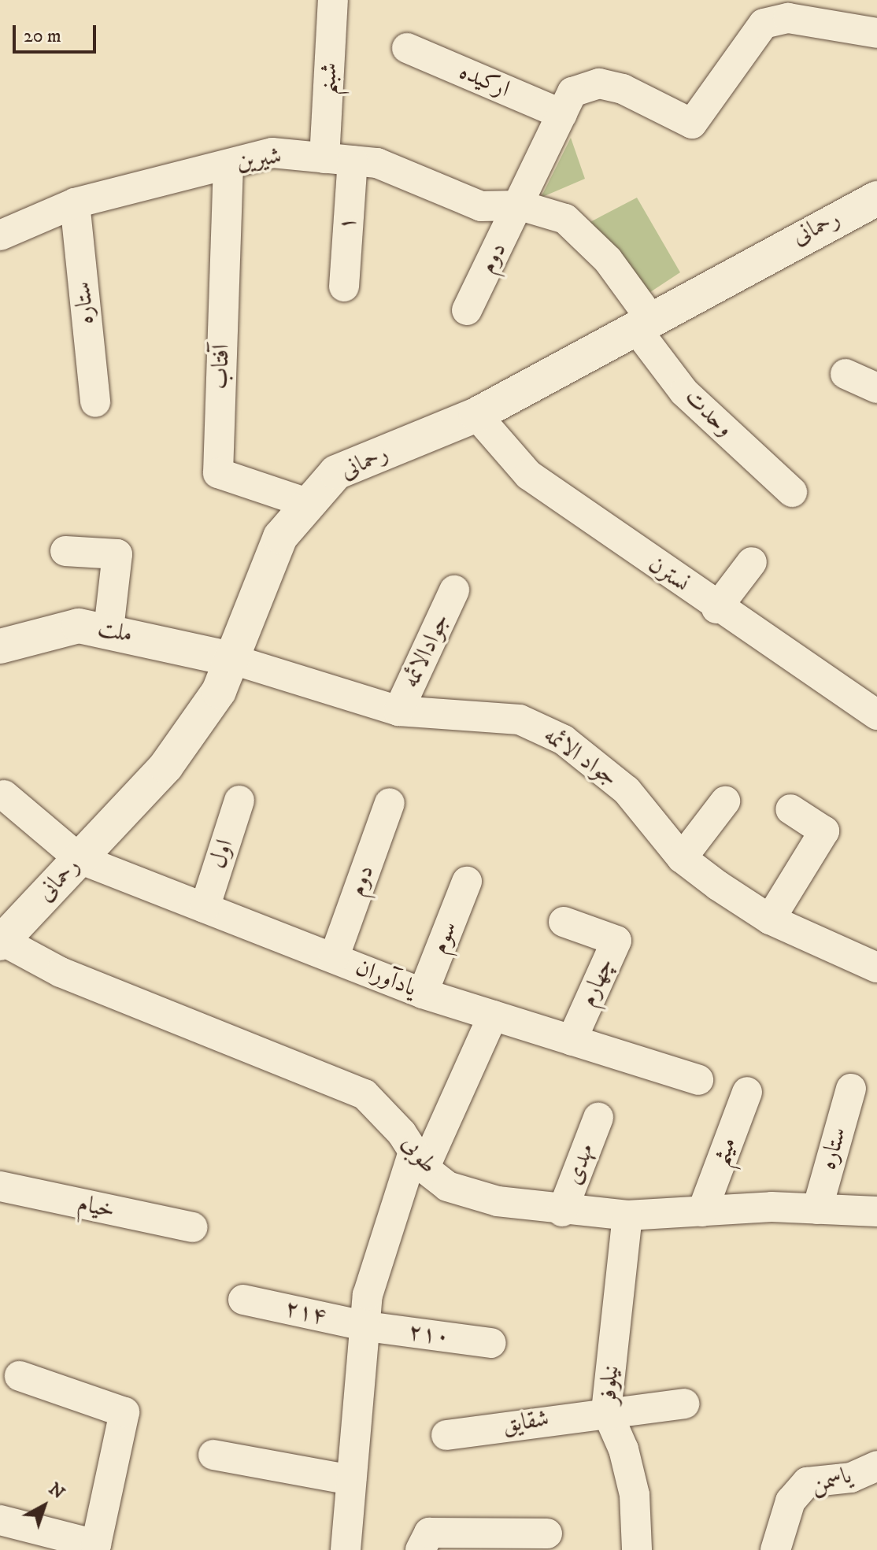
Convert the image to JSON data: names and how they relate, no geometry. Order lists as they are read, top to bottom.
{
  "streets": {
    "street": [
      "شبنم",
      "ارکیده",
      "شیرین",
      "۱",
      "رحمانی",
      "دوم",
      "ستاره",
      "آفتاب",
      "وحدت",
      "نسترن",
      "ملت",
      "جوادالائمه",
      "جواد الائمه",
      "اول",
      "سوم",
      "یادآوران",
      "چهارم",
      "میثم",
      "طوبی",
      "مهدی",
      "خیام",
      "۲۱۴",
      "۲۱۰",
      "نیلوفر",
      "شقایق",
      "یاسمن"
    ]
  },
  "crossings": [
    ["شبنم", "شیرین"],
    ["شبنم", "۱"],
    ["شیرین", "۱"],
    ["شیرین", "رحمانی"],
    ["شیرین", "دوم"],
    ["شیرین", "ستاره"],
    ["شیرین", "آفتاب"],
    ["شیرین", "وحدت"],
    ["رحمانی", "آفتاب"],
    ["رحمانی", "وحدت"],
    ["رحمانی", "نسترن"],
    ["رحمانی", "ملت"],
    ["رحمانی", "جواد الائمه"],
    ["رحمانی", "یادآوران"],
    ["رحمانی", "طوبی"],
    ["دوم", "یادآوران"],
    ["ستاره", "طوبی"],
    ["ملت", "جواد الائمه"],
    ["جوادالائمه", "جواد الائمه"],
    ["اول", "یادآوران"],
    ["سوم", "یادآوران"],
    ["یادآوران", "چهارم"],
    ["میثم", "طوبی"],
    ["طوبی", "مهدی"],
    ["طوبی", "نیلوفر"],
    ["۲۱۴", "۲۱۰"],
    ["نیلوفر", "شقایق"]
  ],
  "scale_bar": "20 m",
  "north": "top right"
}
